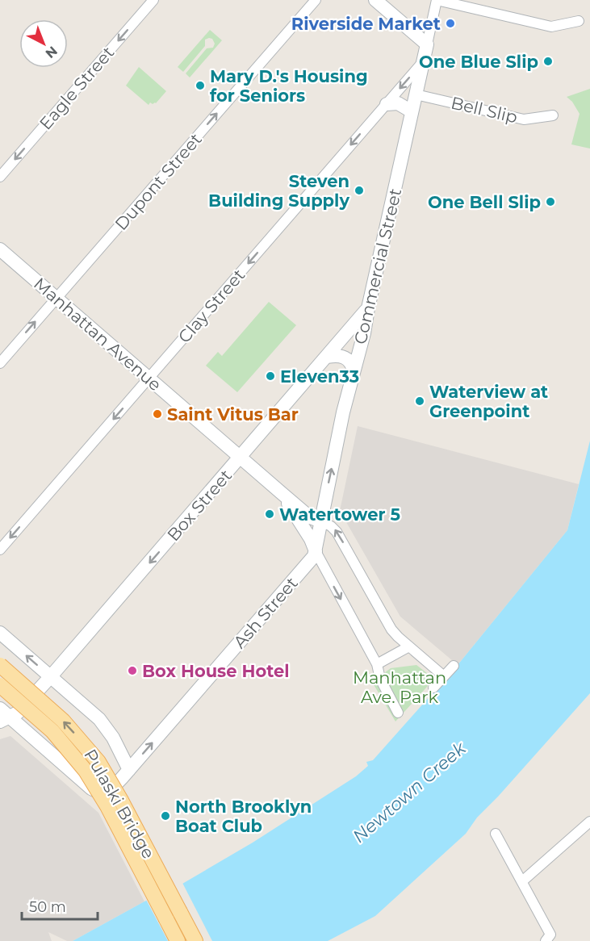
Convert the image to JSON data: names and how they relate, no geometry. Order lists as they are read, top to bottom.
{
  "streets": {
    "main road": ["Pulaski Bridge"],
    "street": [
      "Eagle Street",
      "Bell Slip",
      "Dupont Street",
      "Commercial Street",
      "Clay Street",
      "Manhattan Avenue",
      "Box Street",
      "Ash Street"
    ]
  },
  "crossings": [
    ["Bell Slip", "Commercial Street"],
    ["Dupont Street", "Manhattan Avenue"],
    ["Commercial Street", "Clay Street"],
    ["Commercial Street", "Manhattan Avenue"],
    ["Commercial Street", "Box Street"],
    ["Commercial Street", "Ash Street"],
    ["Clay Street", "Manhattan Avenue"],
    ["Manhattan Avenue", "Box Street"],
    ["Manhattan Avenue", "Ash Street"],
    ["Box Street", "Ash Street"]
  ],
  "one_way": [
    "Eagle Street",
    "Dupont Street",
    "Clay Street",
    "Box Street",
    "Ash Street"
  ],
  "water": ["Newtown Creek"],
  "parks": ["Manhattan Ave. Park"],
  "places": [
    "Riverside Market",
    "One Blue Slip",
    "Mary D.'s Housing for Seniors",
    "Steven Building Supply",
    "One Bell Slip",
    "Eleven33",
    "Waterview at Greenpoint",
    "Saint Vitus Bar",
    "Watertower 5",
    "Box House Hotel",
    "North Brooklyn Boat Club"
  ],
  "scale_bar": "50 m",
  "north": "bottom right"
}
